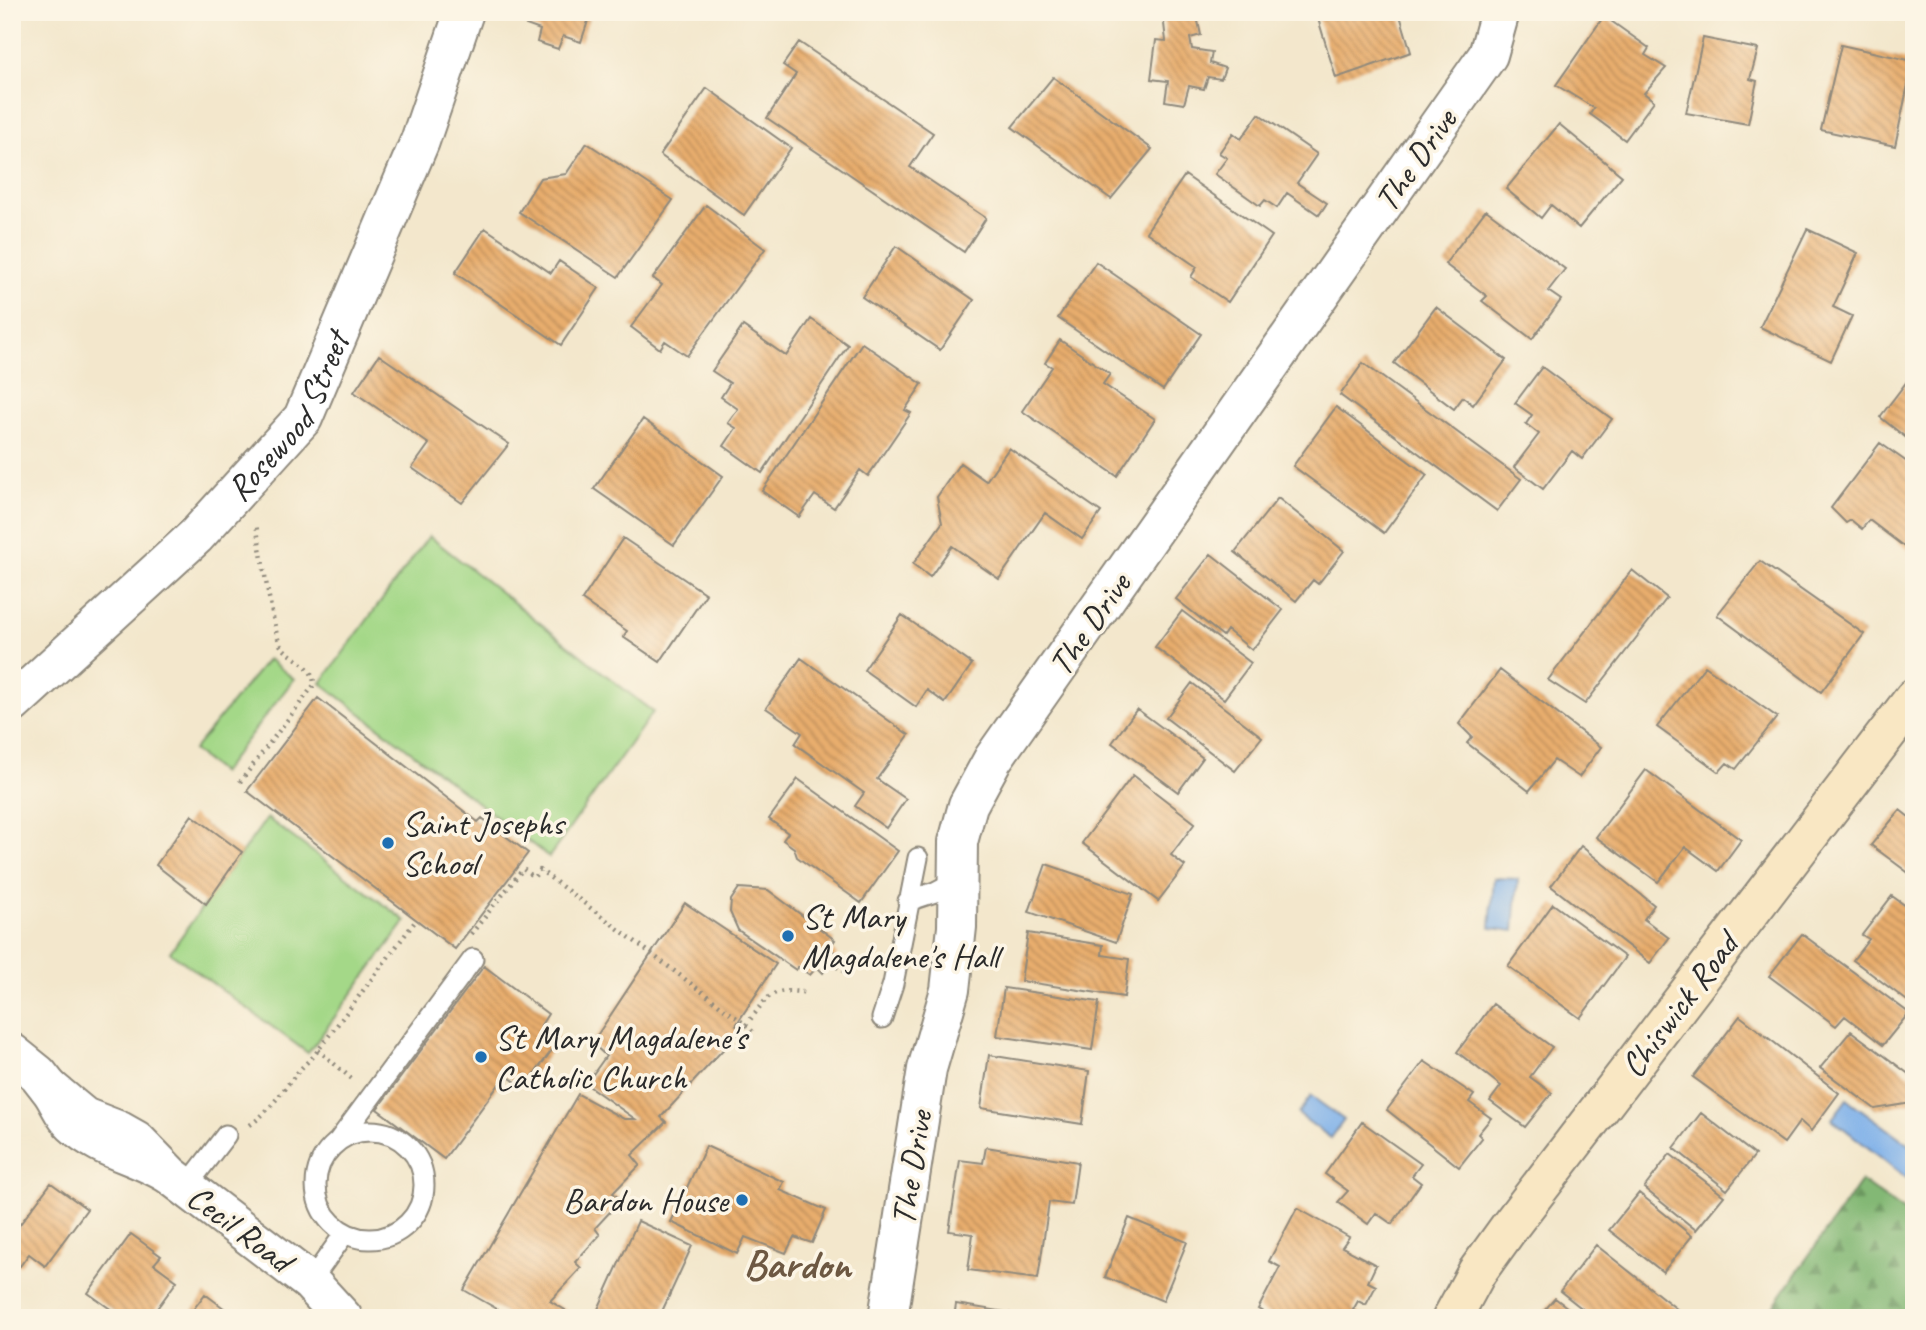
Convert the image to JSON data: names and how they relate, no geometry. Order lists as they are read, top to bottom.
{
  "streets": {
    "main road": ["Chiswick Road"],
    "street": ["The Drive", "Rosewood Street", "Cecil Road"]
  },
  "districts": ["Bardon"],
  "places": [
    "Saint Josephs School",
    "St Mary Magdalene's Hall",
    "St Mary Magdalene's Catholic Church",
    "Bardon House"
  ]
}
